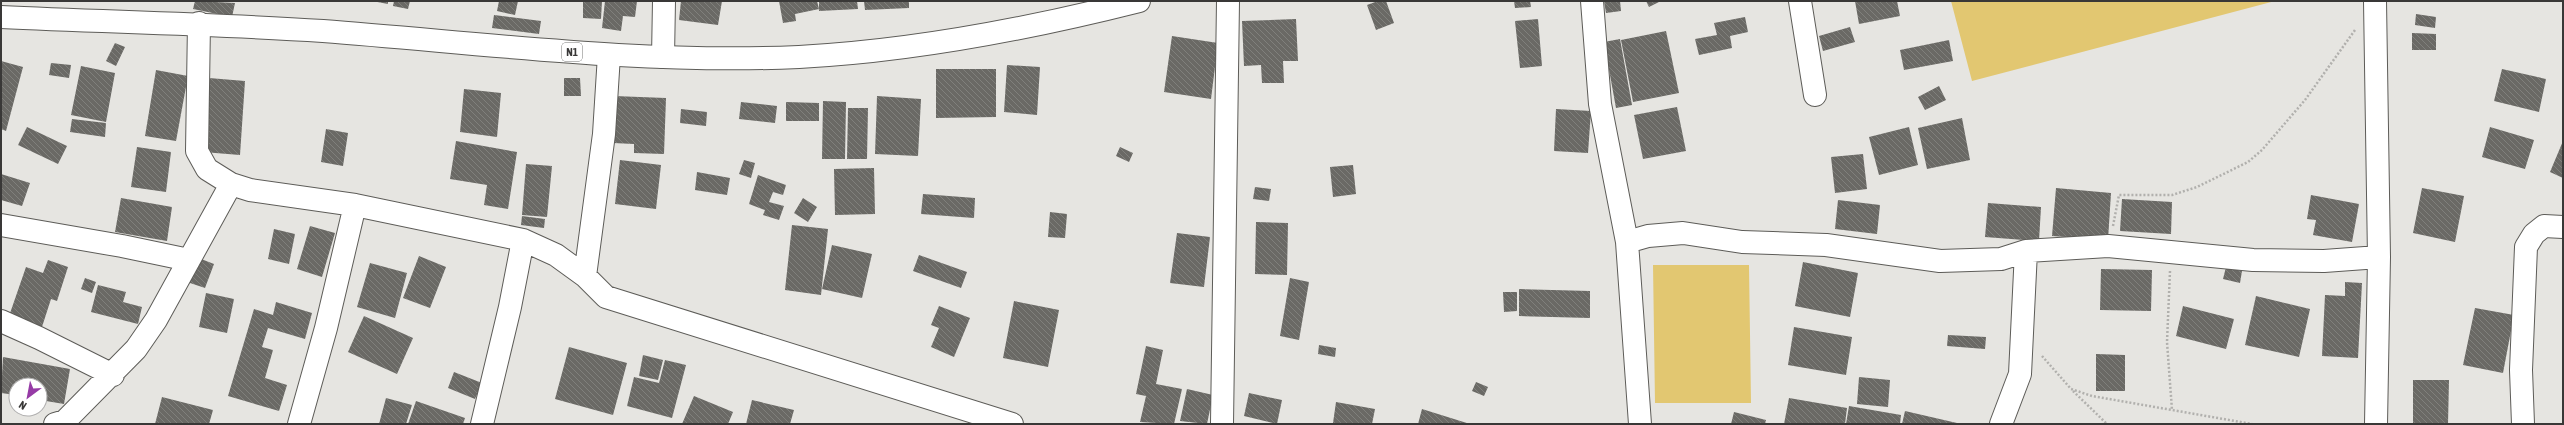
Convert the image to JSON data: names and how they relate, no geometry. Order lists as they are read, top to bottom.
{
  "streets": {
    "street": ["N1"]
  },
  "north": "bottom left"
}
